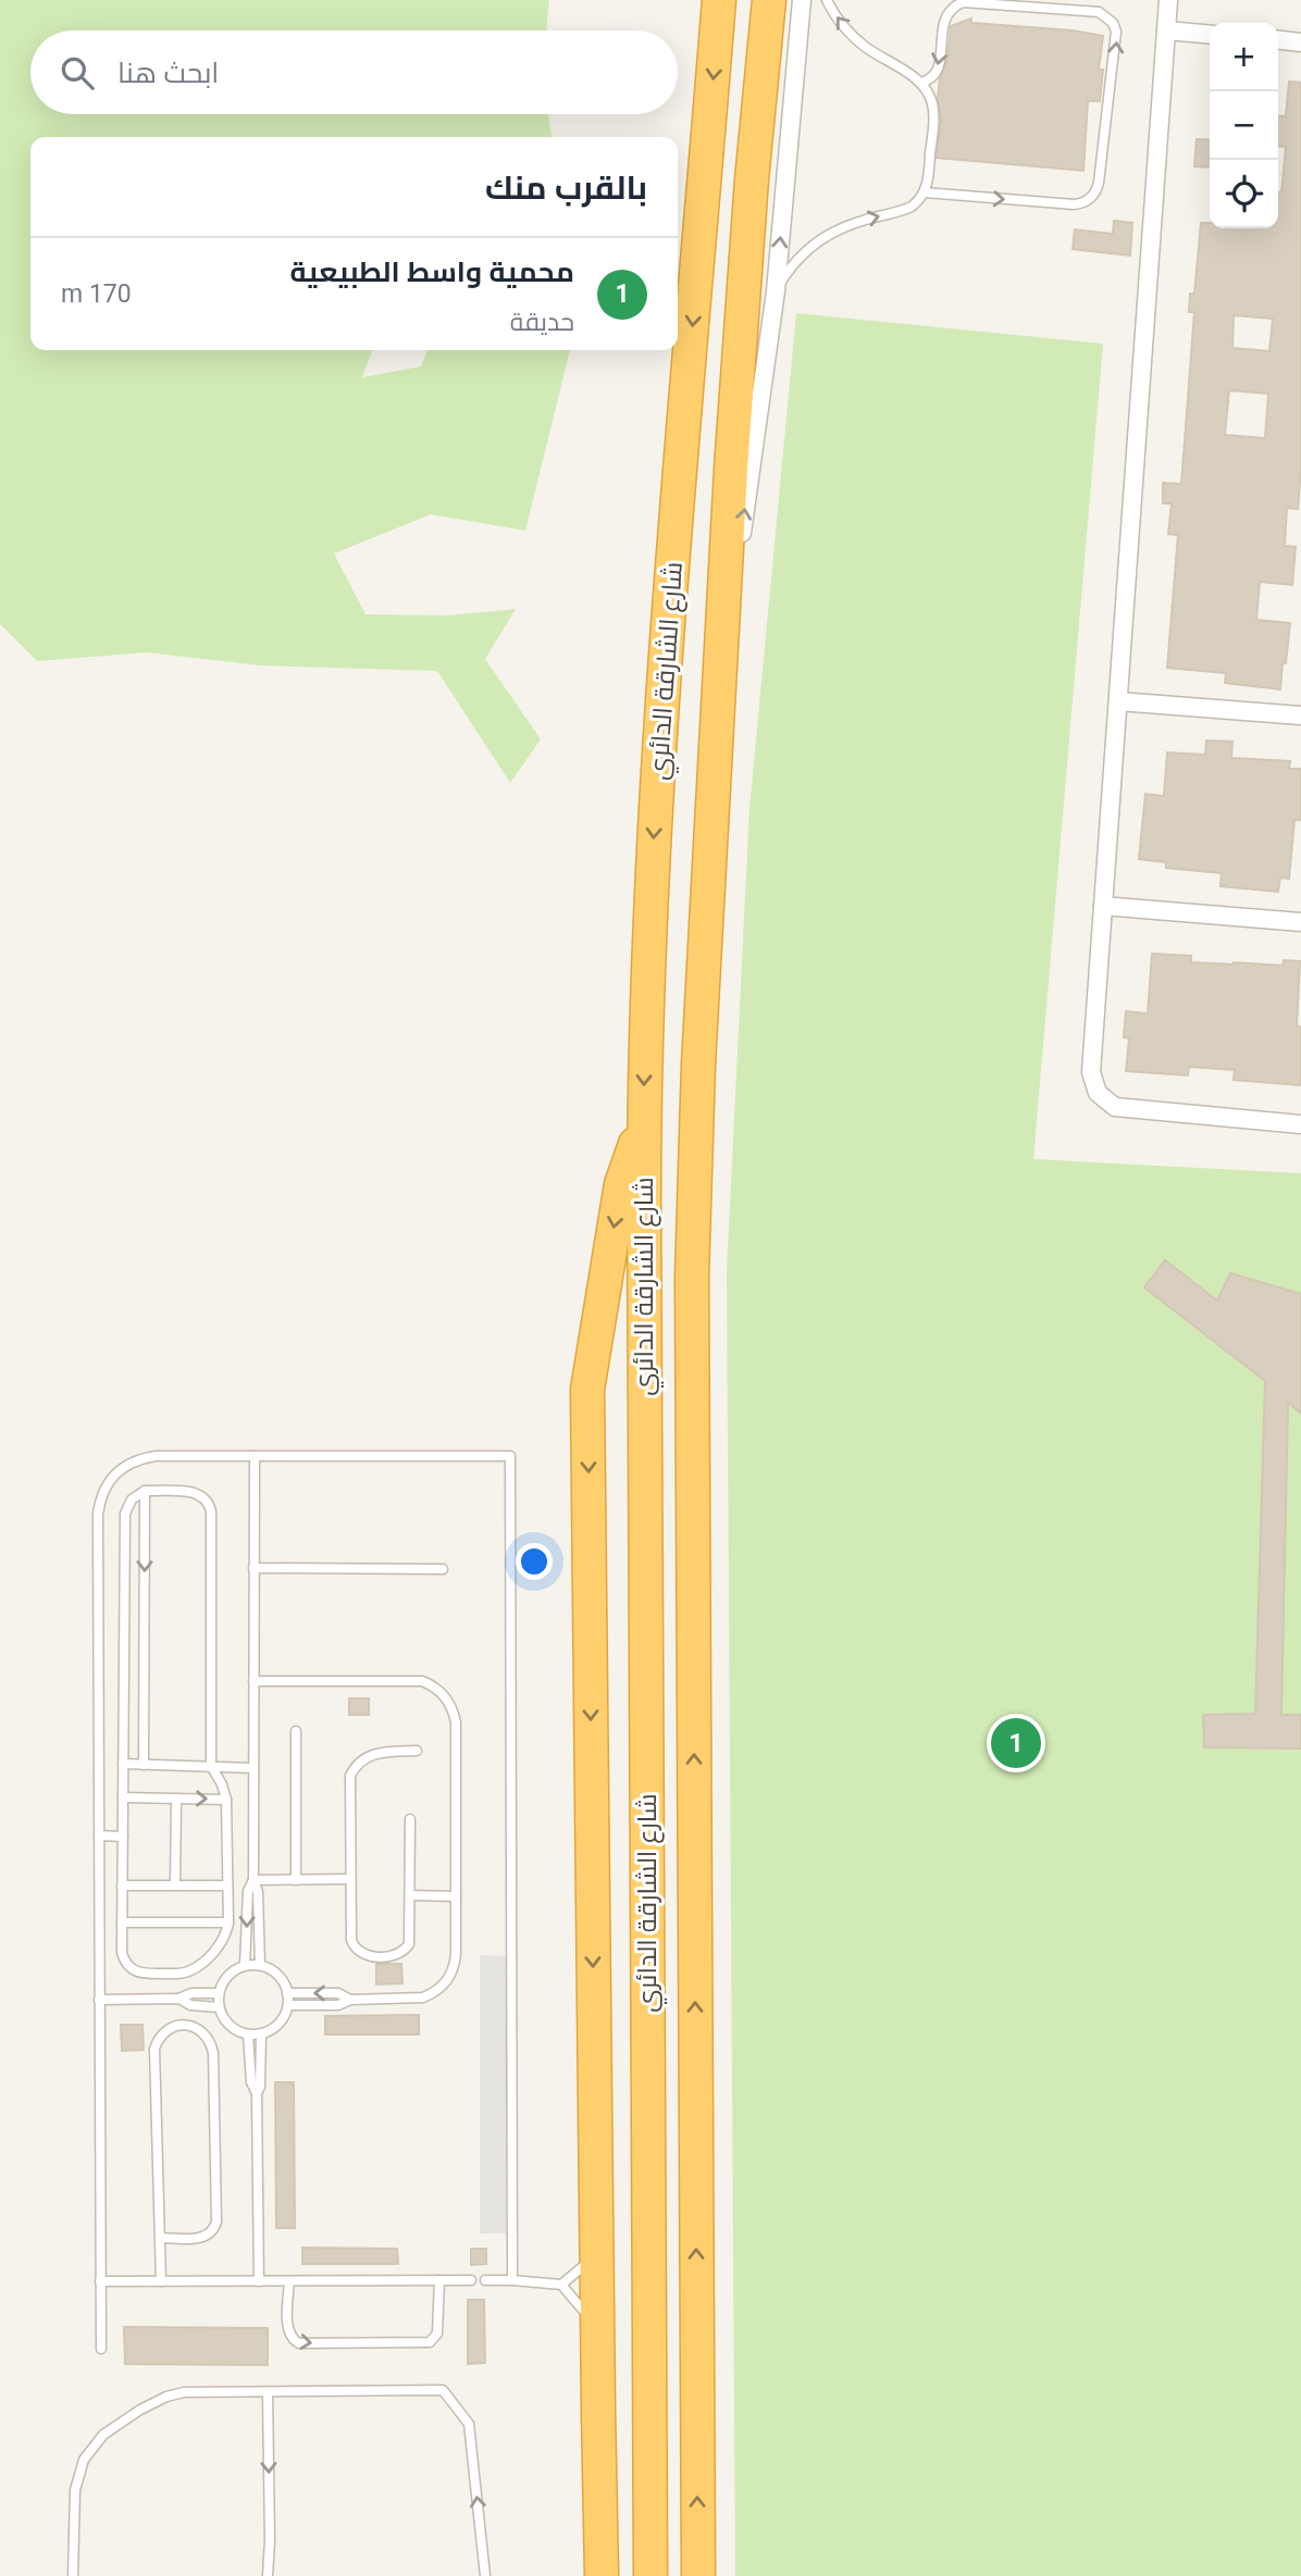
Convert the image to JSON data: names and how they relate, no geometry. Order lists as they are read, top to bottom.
{
  "streets": {
    "highway": ["شارع الشارقة الدائري"]
  },
  "page": {
    "map_buttons": ["+", "−"],
    "search": "ابحث هنا",
    "heading": "بالقرب منك",
    "list": [
      {
        "mark": "1",
        "name": "محمية واسط الطبيعية",
        "note": "حديقة",
        "value": "170 m"
      }
    ],
    "pins": "1"
  }
}
